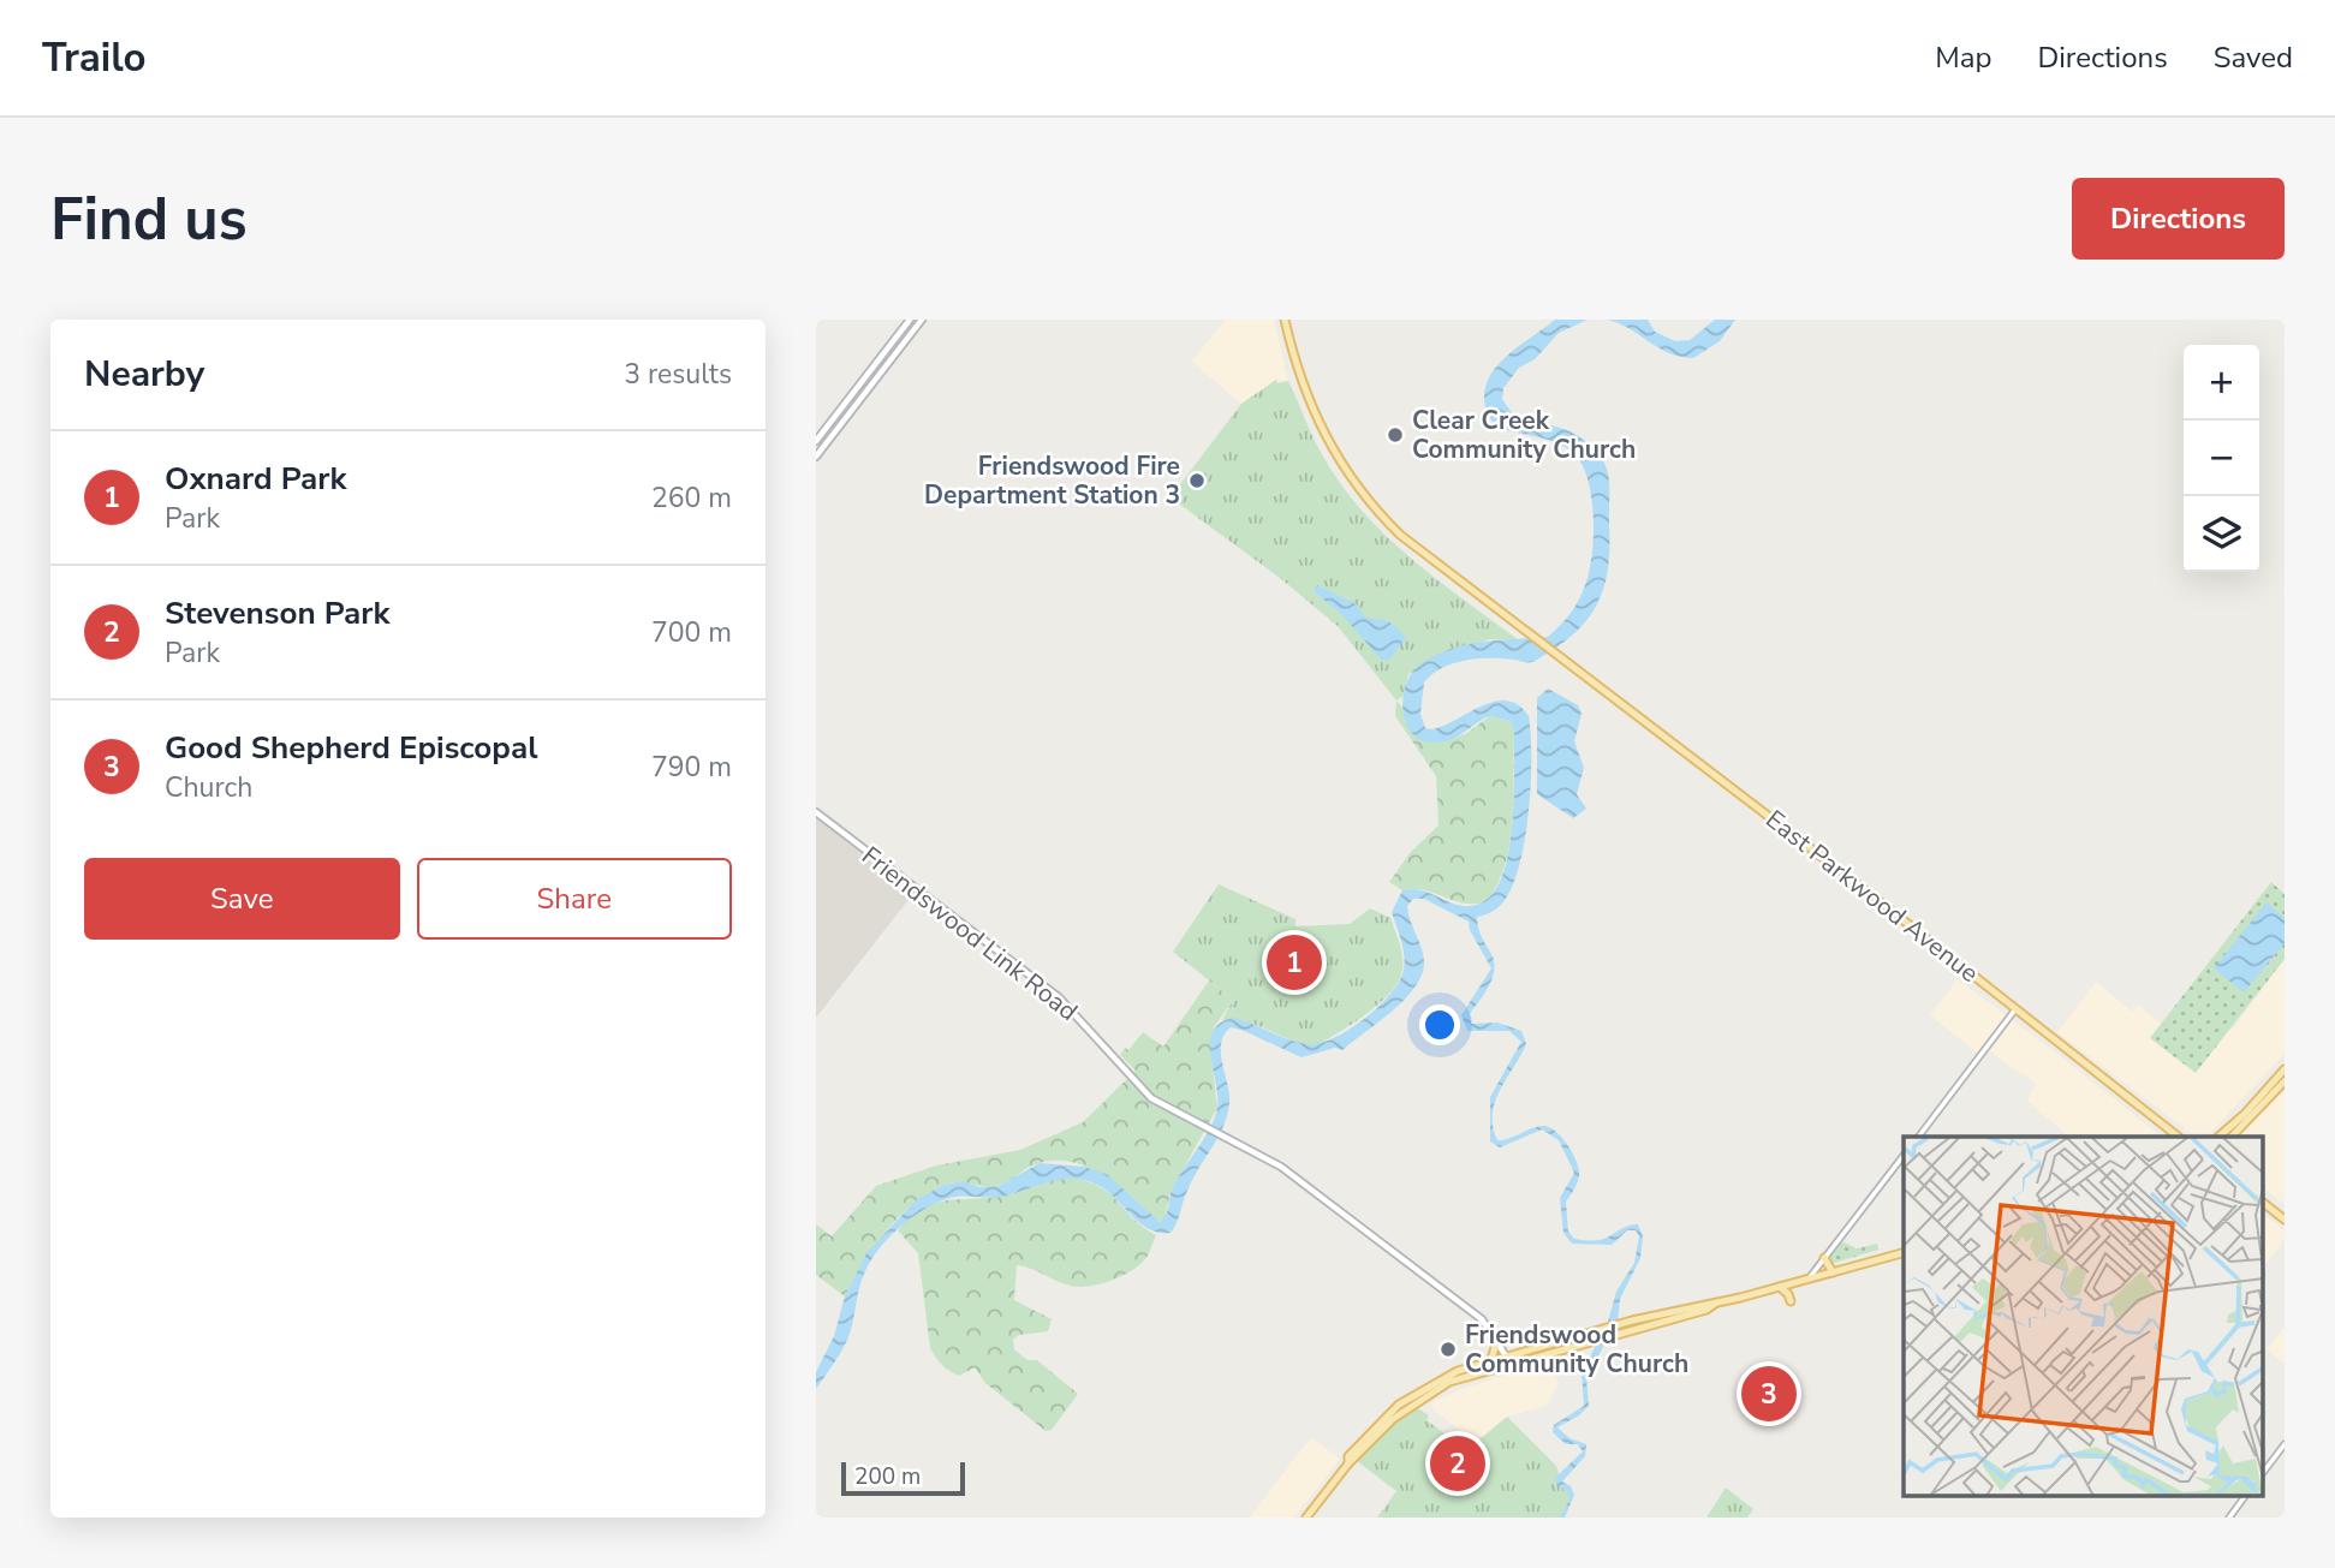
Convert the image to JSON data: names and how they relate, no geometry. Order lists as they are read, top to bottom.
{
  "streets": {
    "main road": ["East Parkwood Avenue", "Friendswood Link Road"]
  },
  "places": ["Clear Creek Community Church", "Friendswood Fire Department Station 3", "Friendswood Community Church"],
  "scale_bar": "200 m",
  "page": {
    "header": "Trailo",
    "nav": ["Map", "Directions", "Saved"],
    "buttons": [
      "Directions",
      ["Save", "Share"]
    ],
    "title": "Find us",
    "heading": ["Nearby", "3 results"],
    "map_buttons": ["+", "−"],
    "list": [
      {
        "mark": "1",
        "name": "Oxnard Park",
        "note": "Park",
        "value": "260 m"
      },
      {
        "mark": "2",
        "name": "Stevenson Park",
        "note": "Park",
        "value": "700 m"
      },
      {
        "mark": "3",
        "name": "Good Shepherd Episcopal",
        "note": "Church",
        "value": "790 m"
      }
    ],
    "pins": ["1", "3", "2"],
    "scale": "200 m"
  }
}
